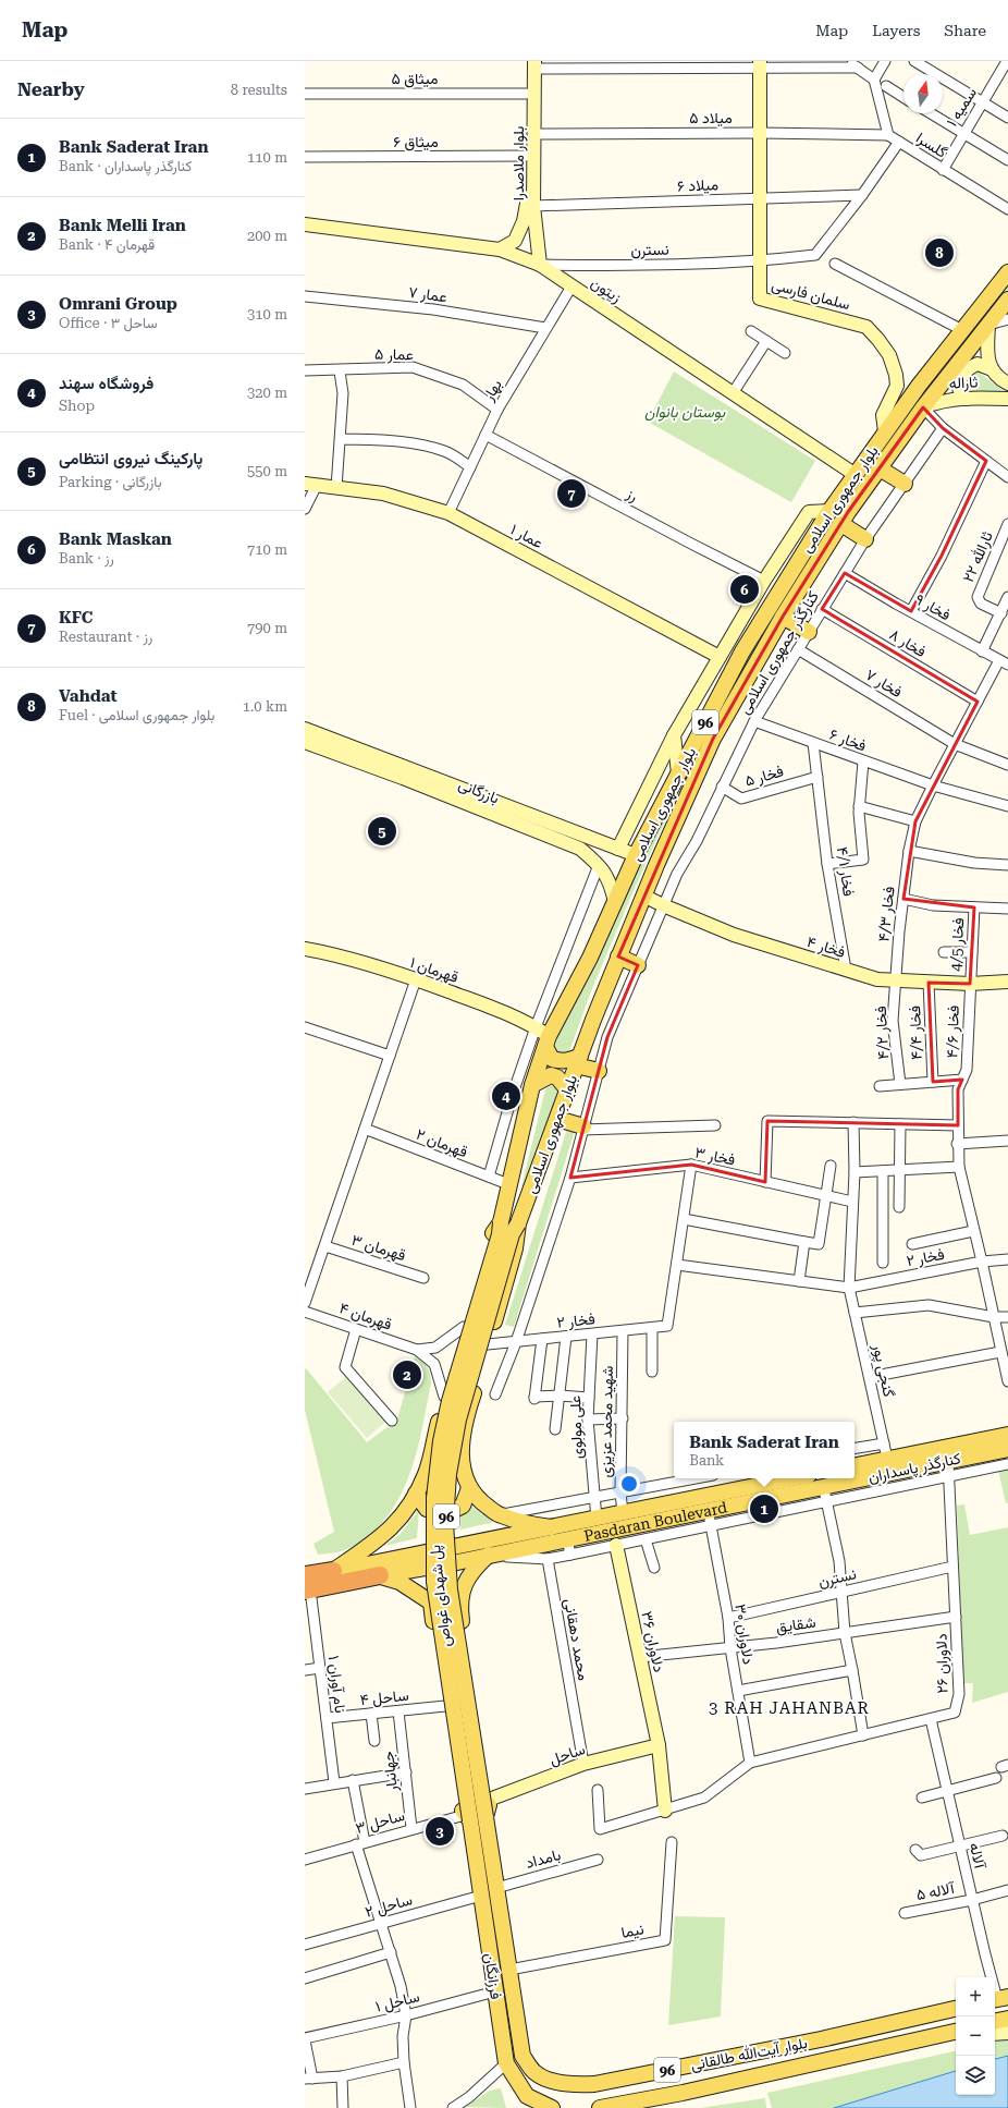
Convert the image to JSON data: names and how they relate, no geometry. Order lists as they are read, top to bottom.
{
  "streets": {
    "highway": ["96"],
    "main road": [
      "بلوار جمهوری اسلامی",
      "Pasdaran Boulevard",
      "پل شهدای غواص",
      "فرزانگان",
      "بلوار آیت‌الله طالقانی"
    ],
    "street": [
      "میثاق ۵",
      "سمیه ۱",
      "میلاد ۵",
      "میثاق ۶",
      "گلسرا",
      "بلوار ملاصدرا",
      "میلاد ۶",
      "نسترن",
      "زیتون",
      "عمار ۷",
      "سلمان فارسی",
      "عمار ۵",
      "ثاراله",
      "بهار",
      "رز",
      "عمار ۱",
      "ثارالله ۲۲",
      "فخار ۹",
      "فخار ۸",
      "کنارگذر جمهوری اسلامی",
      "فخار ۷",
      "فخار ۶",
      "فخار ۵",
      "بازرگانی",
      "فخار ۴/۱",
      "فخار ۴/۳",
      "فخار 4/5",
      "فخار ۴",
      "قهرمان ۱",
      "فخار ۴/۶",
      "فخار ۴/۲",
      "فخار ۴/۴",
      "قهرمان ۲",
      "فخار ۳",
      "قهرمان ۳",
      "فخار ۲",
      "قهرمان ۴",
      "گنجی پور",
      "شهید محمد عزیزی",
      "علی مولوی",
      "کنارگذر پاسداران",
      "شقایق",
      "دلاوران ۳۰",
      "محمد دهقانی",
      "دلاوران ۳۶",
      "دلاوران ۲۶",
      "نام آوران ۱",
      "ساحل ۴",
      "ساحل",
      "جهانبار",
      "ساحل ۳",
      "آلاله",
      "بامداد",
      "آلاله ۵",
      "ساحل ۲",
      "نیما",
      "ساحل ۱"
    ]
  },
  "crossings": [
    ["میثاق ۵", "بلوار ملاصدرا"],
    ["سمیه ۱", "گلسرا"],
    ["میلاد ۵", "گلسرا"],
    ["میلاد ۵", "بلوار ملاصدرا"],
    ["میلاد ۵", "سلمان فارسی"],
    ["میثاق ۶", "بلوار ملاصدرا"],
    ["گلسرا", "نسترن"],
    ["بلوار ملاصدرا", "میلاد ۶"],
    ["بلوار ملاصدرا", "نسترن"],
    ["بلوار ملاصدرا", "زیتون"],
    ["میلاد ۶", "نسترن"],
    ["میلاد ۶", "سلمان فارسی"],
    ["نسترن", "زیتون"],
    ["نسترن", "سلمان فارسی"],
    ["نسترن", "دلاوران ۳۰"],
    ["نسترن", "دلاوران ۲۶"],
    ["زیتون", "بهار"],
    ["زیتون", "بلوار جمهوری اسلامی"],
    ["عمار ۷", "بهار"],
    ["سلمان فارسی", "بلوار جمهوری اسلامی"],
    ["عمار ۵", "بهار"],
    ["ثاراله", "بلوار جمهوری اسلامی"],
    ["بهار", "رز"],
    ["بهار", "عمار ۱"],
    ["بلوار جمهوری اسلامی", "96"],
    ["بلوار جمهوری اسلامی", "بازرگانی"],
    ["بلوار جمهوری اسلامی", "فخار ۴"],
    ["بلوار جمهوری اسلامی", "قهرمان ۱"],
    ["بلوار جمهوری اسلامی", "قهرمان ۲"],
    ["بلوار جمهوری اسلامی", "پل شهدای غواص"],
    ["فخار ۹", "کنارگذر جمهوری اسلامی"],
    ["فخار ۹", "فخار ۴/۳"],
    ["فخار ۸", "کنارگذر جمهوری اسلامی"],
    ["فخار ۸", "فخار ۴/۳"],
    ["کنارگذر جمهوری اسلامی", "فخار ۷"],
    ["کنارگذر جمهوری اسلامی", "فخار ۶"],
    ["کنارگذر جمهوری اسلامی", "فخار ۵"],
    ["کنارگذر جمهوری اسلامی", "فخار ۴"],
    ["کنارگذر جمهوری اسلامی", "فخار ۳"],
    ["کنارگذر جمهوری اسلامی", "فخار ۲"],
    ["فخار ۷", "فخار ۴/۳"],
    ["96", "قهرمان ۴"],
    ["96", "Pasdaran Boulevard"],
    ["96", "پل شهدای غواص"],
    ["96", "نام آوران ۱"],
    ["فخار ۶", "فخار ۴/۱"],
    ["فخار ۶", "فخار ۴/۳"],
    ["فخار ۵", "فخار ۴/۱"],
    ["فخار ۴/۱", "فخار ۴"],
    ["فخار ۴/۳", "فخار ۴"],
    ["فخار ۴/۳", "فخار ۴/۲"],
    ["فخار 4/5", "فخار ۴"],
    ["فخار 4/5", "فخار ۴/۶"],
    ["فخار ۴", "فخار ۴/۶"],
    ["فخار ۴", "فخار ۴/۲"],
    ["فخار ۴", "فخار ۴/۴"],
    ["فخار ۴/۶", "فخار ۲"],
    ["فخار ۳", "گنجی پور"],
    ["فخار ۲", "گنجی پور"],
    ["فخار ۲", "شهید محمد عزیزی"],
    ["فخار ۲", "علی مولوی"],
    ["شهید محمد عزیزی", "Pasdaran Boulevard"],
    ["علی مولوی", "Pasdaran Boulevard"],
    ["کنارگذر پاسداران", "Pasdaran Boulevard"],
    ["کنارگذر پاسداران", "دلاوران ۲۶"],
    ["Pasdaran Boulevard", "دلاوران ۳۰"],
    ["Pasdaran Boulevard", "دلاوران ۲۶"],
    ["پل شهدای غواص", "ساحل ۳"],
    ["پل شهدای غواص", "فرزانگان"],
    ["شقایق", "دلاوران ۳۰"],
    ["شقایق", "دلاوران ۳۶"],
    ["شقایق", "دلاوران ۲۶"],
    ["دلاوران ۳۰", "دلاوران ۲۶"],
    ["محمد دهقانی", "ساحل"],
    ["دلاوران ۳۶", "دلاوران ۲۶"],
    ["دلاوران ۳۶", "ساحل"],
    ["دلاوران ۲۶", "آلاله"],
    ["نام آوران ۱", "ساحل ۴"],
    ["ساحل ۴", "جهانبار"],
    ["جهانبار", "ساحل ۳"],
    ["ساحل ۳", "فرزانگان"],
    ["آلاله", "آلاله ۵"],
    ["بامداد", "فرزانگان"],
    ["ساحل ۲", "فرزانگان"],
    ["نیما", "فرزانگان"],
    ["فرزانگان", "ساحل ۱"],
    ["فرزانگان", "بلوار آیت‌الله طالقانی"]
  ],
  "districts": ["3 RAH JAHANBAR"],
  "parks": ["بوستان بانوان"],
  "north": "top",
  "page": {
    "header": "Map",
    "nav": ["Map", "Layers", "Share"],
    "heading": ["Nearby", "8 results"],
    "list": [
      {
        "mark": "1",
        "name": "Bank Saderat Iran",
        "note": "Bank · کنارگذر پاسداران",
        "value": "110 m"
      },
      {
        "mark": "2",
        "name": "Bank Melli Iran",
        "note": "Bank · قهرمان ۴",
        "value": "200 m"
      },
      {
        "mark": "3",
        "name": "Omrani Group",
        "note": "Office · ساحل ۳",
        "value": "310 m"
      },
      {
        "mark": "4",
        "name": "فروشگاه سهند",
        "note": "Shop",
        "value": "320 m"
      },
      {
        "mark": "5",
        "name": "پارکینگ نیروی انتظامی",
        "note": "Parking · بازرگانی",
        "value": "550 m"
      },
      {
        "mark": "6",
        "name": "Bank Maskan",
        "note": "Bank · رز",
        "value": "710 m"
      },
      {
        "mark": "7",
        "name": "KFC",
        "note": "Restaurant · رز",
        "value": "790 m"
      },
      {
        "mark": "8",
        "name": "Vahdat",
        "note": "Fuel · بلوار جمهوری اسلامی",
        "value": "1.0 km"
      }
    ],
    "pins": [
      "8",
      "7",
      "6",
      "5",
      "4",
      "2",
      "1",
      "3"
    ],
    "popup": ["Bank Saderat Iran", "Bank"],
    "map_buttons": ["+", "−"]
  }
}
